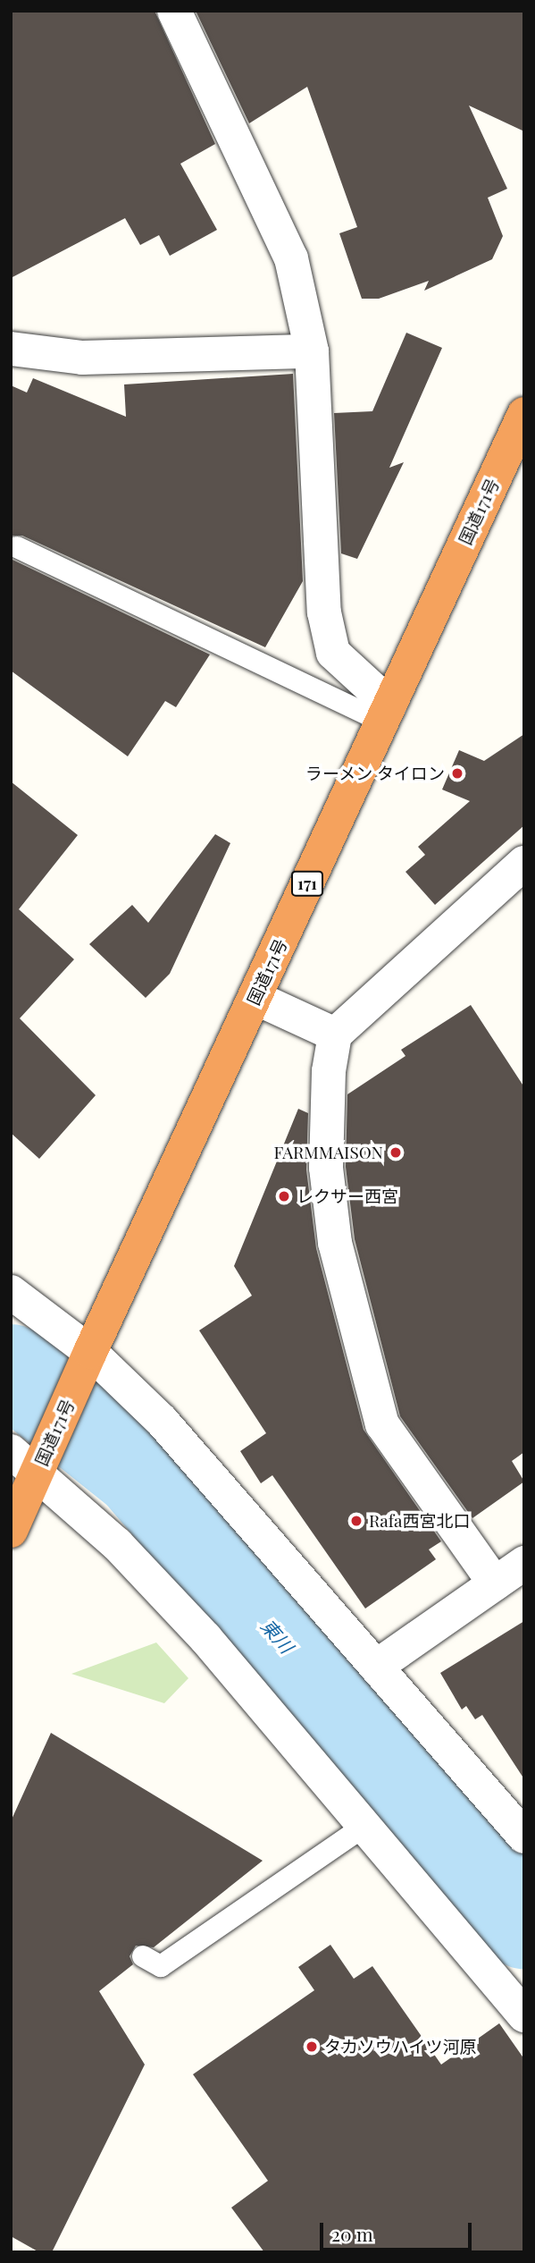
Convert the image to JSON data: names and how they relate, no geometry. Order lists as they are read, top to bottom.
{
  "streets": {
    "highway": ["国道171号", "171"]
  },
  "water": ["東川"],
  "places": [
    "ラーメン タイロン",
    "FARMMAISON",
    "レクサー西宮",
    "Rafa西宮北口",
    "タカソウハイツ河原"
  ],
  "scale_bar": "20 m"
}
